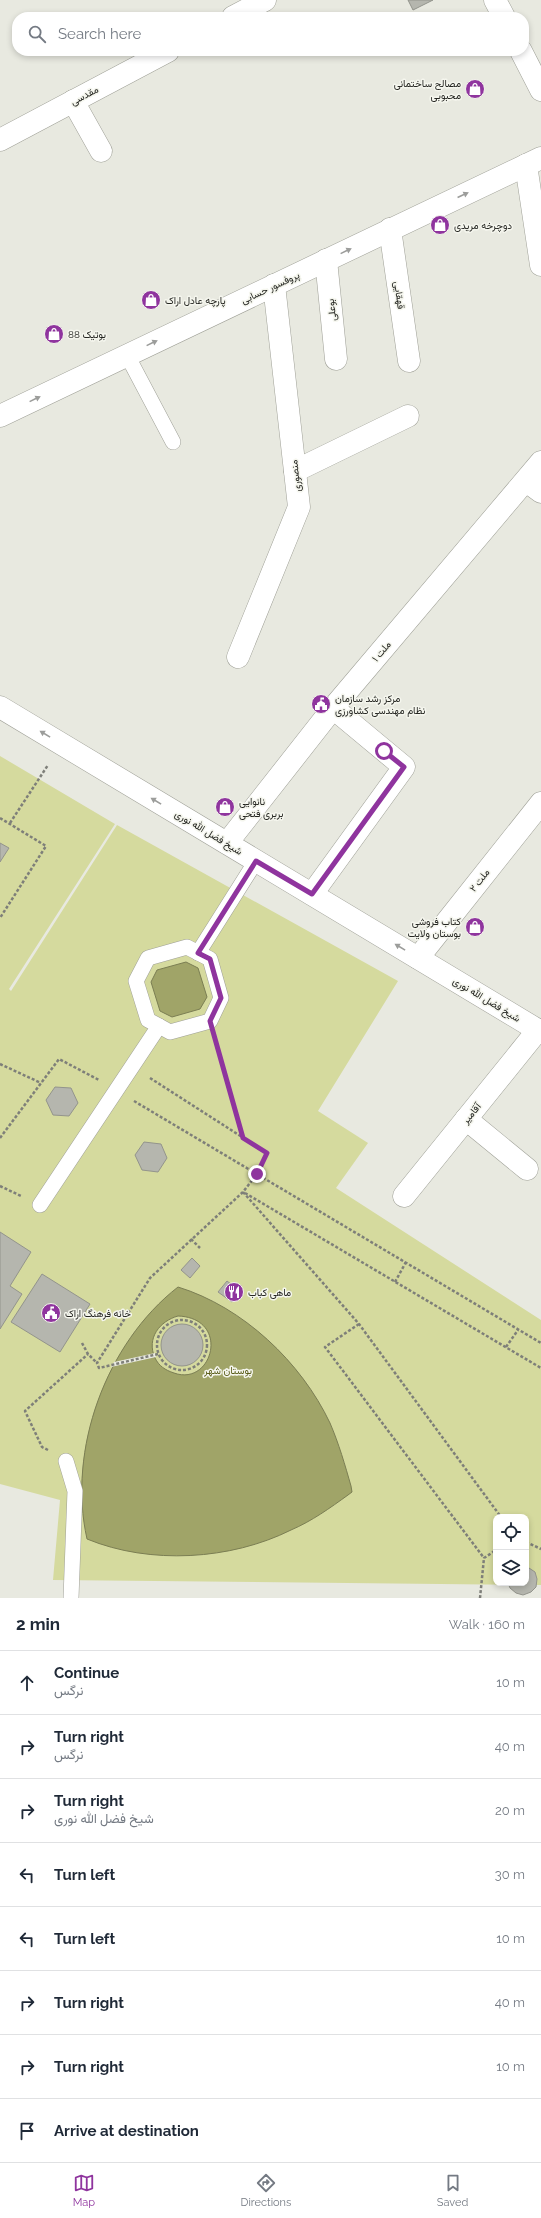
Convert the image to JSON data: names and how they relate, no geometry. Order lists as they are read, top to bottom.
{
  "streets": {
    "street": [
      "مقدسی",
      "پروفسور حسابی",
      "قهقایی",
      "بوعلی",
      "منصوری",
      "ملت ۱",
      "شیخ فضل الله نوری",
      "ملت ۲",
      "آقامیر"
    ]
  },
  "crossings": [
    ["پروفسور حسابی", "قهقایی"],
    ["پروفسور حسابی", "بوعلی"],
    ["پروفسور حسابی", "منصوری"],
    ["ملت ۱", "شیخ فضل الله نوری"],
    ["شیخ فضل الله نوری", "ملت ۲"],
    ["شیخ فضل الله نوری", "آقامیر"]
  ],
  "one_way": ["پروفسور حسابی", "شیخ فضل الله نوری"],
  "parks": ["بوستان شهر"],
  "places": {
    "shop": [
      "مصالح ساختمانی محبوبی",
      "دوچرخه مریدی",
      "پارچه عادل اراک",
      "بوتیک 88",
      "نانوایی بربری فتحی",
      "کتاب فروشی بوستان ولایت"
    ],
    "public building": ["مرکز رشد سازمان نظام مهندسی کشاورزی", "خانه فرهنگ اراک"],
    "restaurant": ["ماهی کباب"]
  },
  "page": {
    "search": "Search here",
    "heading": ["2 min", "Walk · 160 m"],
    "list": [
      ["Continue", "نرگس", "10 m"],
      ["Turn right", "نرگس", "40 m"],
      ["Turn right", "شیخ فضل الله نوری", "20 m"],
      ["Turn left", "30 m"],
      ["Turn left", "10 m"],
      ["Turn right", "40 m"],
      ["Turn right", "10 m"],
      "Arrive at destination"
    ],
    "nav": ["Map", "Directions", "Saved"]
  }
}
